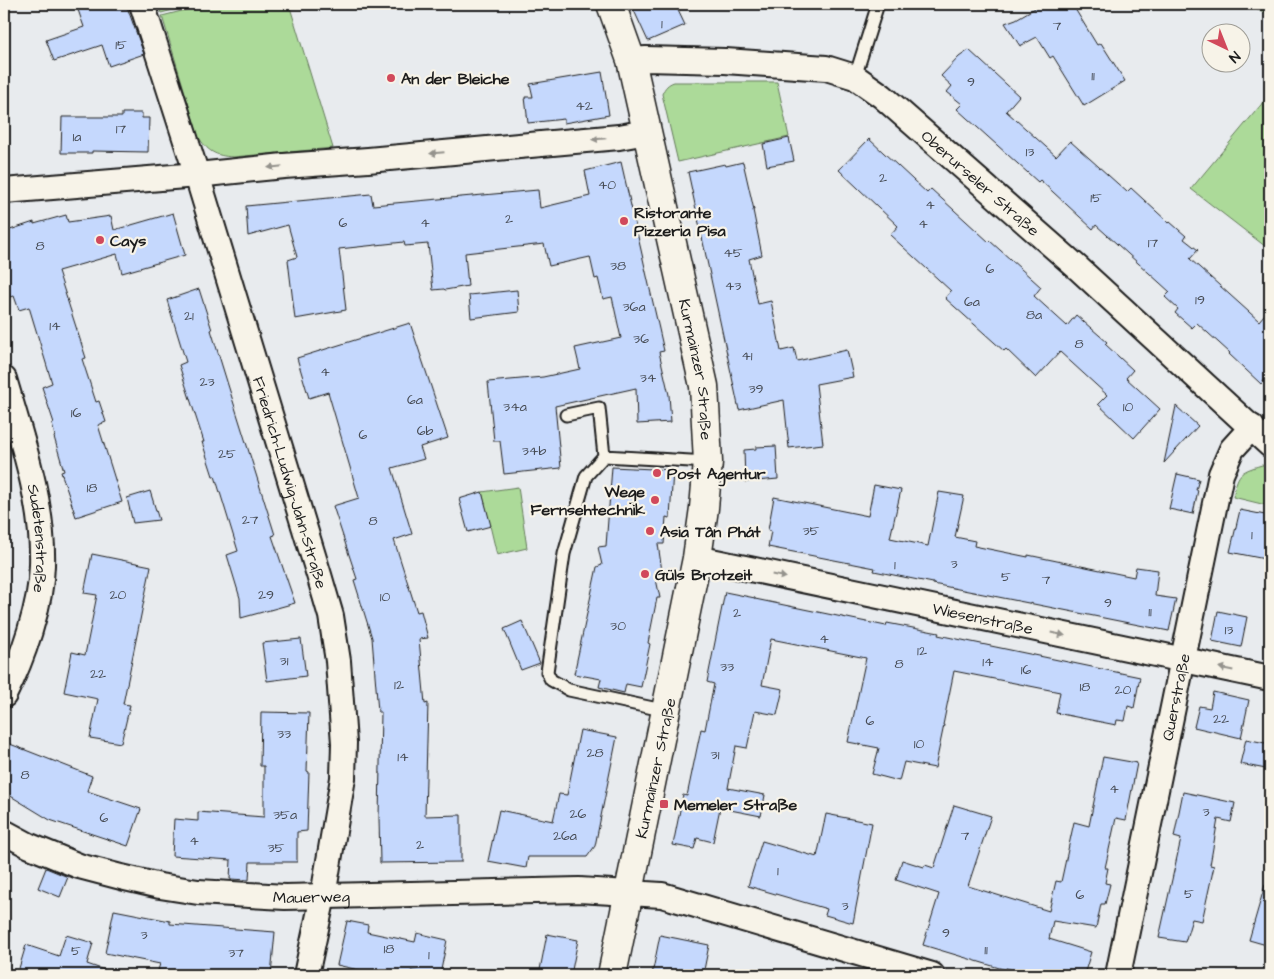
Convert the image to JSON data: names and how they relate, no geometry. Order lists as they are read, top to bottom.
{
  "streets": {
    "main road": ["Kurmainzer Straße"],
    "street": [
      "Oberurseler Straße",
      "Friedrich-Ludwig-Jahn-Straße",
      "Sudetenstraße",
      "Wiesenstraße",
      "Querstraße",
      "Mauerweg"
    ]
  },
  "crossings": [
    ["Oberurseler Straße", "Kurmainzer Straße"],
    ["Oberurseler Straße", "Querstraße"],
    ["Kurmainzer Straße", "Wiesenstraße"],
    ["Kurmainzer Straße", "Mauerweg"],
    ["Friedrich-Ludwig-Jahn-Straße", "Mauerweg"],
    ["Wiesenstraße", "Querstraße"]
  ],
  "places": {
    "other": [
      "An der Bleiche",
      "Ristorante Pizzeria Pisa",
      "Cays",
      "Post Agentur",
      "Wege Fernsehtechnik",
      "Asia Tân Phát",
      "Güls Brotzeit"
    ],
    "transit": ["Memeler Straße"]
  },
  "house_numbers": [
    "1",
    "7",
    "15",
    "11",
    "9",
    "42",
    "17",
    "1a",
    "13",
    "2",
    "40",
    "15",
    "4",
    "2",
    "6",
    "4",
    "4",
    "17",
    "8",
    "45",
    "38",
    "6",
    "43",
    "19",
    "6a",
    "36a",
    "8a",
    "21",
    "14",
    "36",
    "8",
    "41",
    "4",
    "34",
    "23",
    "39",
    "6a",
    "34a",
    "10",
    "16",
    "6b",
    "6",
    "34b",
    "25",
    "18",
    "27",
    "8",
    "35",
    "1",
    "3",
    "1",
    "5",
    "7",
    "20",
    "29",
    "10",
    "9",
    "11",
    "2",
    "30",
    "13",
    "4",
    "12",
    "31",
    "14",
    "8",
    "33",
    "16",
    "22",
    "12",
    "18",
    "20",
    "22",
    "6",
    "33",
    "10",
    "28",
    "31",
    "14",
    "8",
    "4",
    "3",
    "26",
    "35a",
    "6",
    "26a",
    "7",
    "4",
    "2",
    "35",
    "1",
    "5",
    "6",
    "3",
    "9",
    "3",
    "18",
    "11",
    "5",
    "37",
    "1"
  ],
  "north": "bottom right"
}
